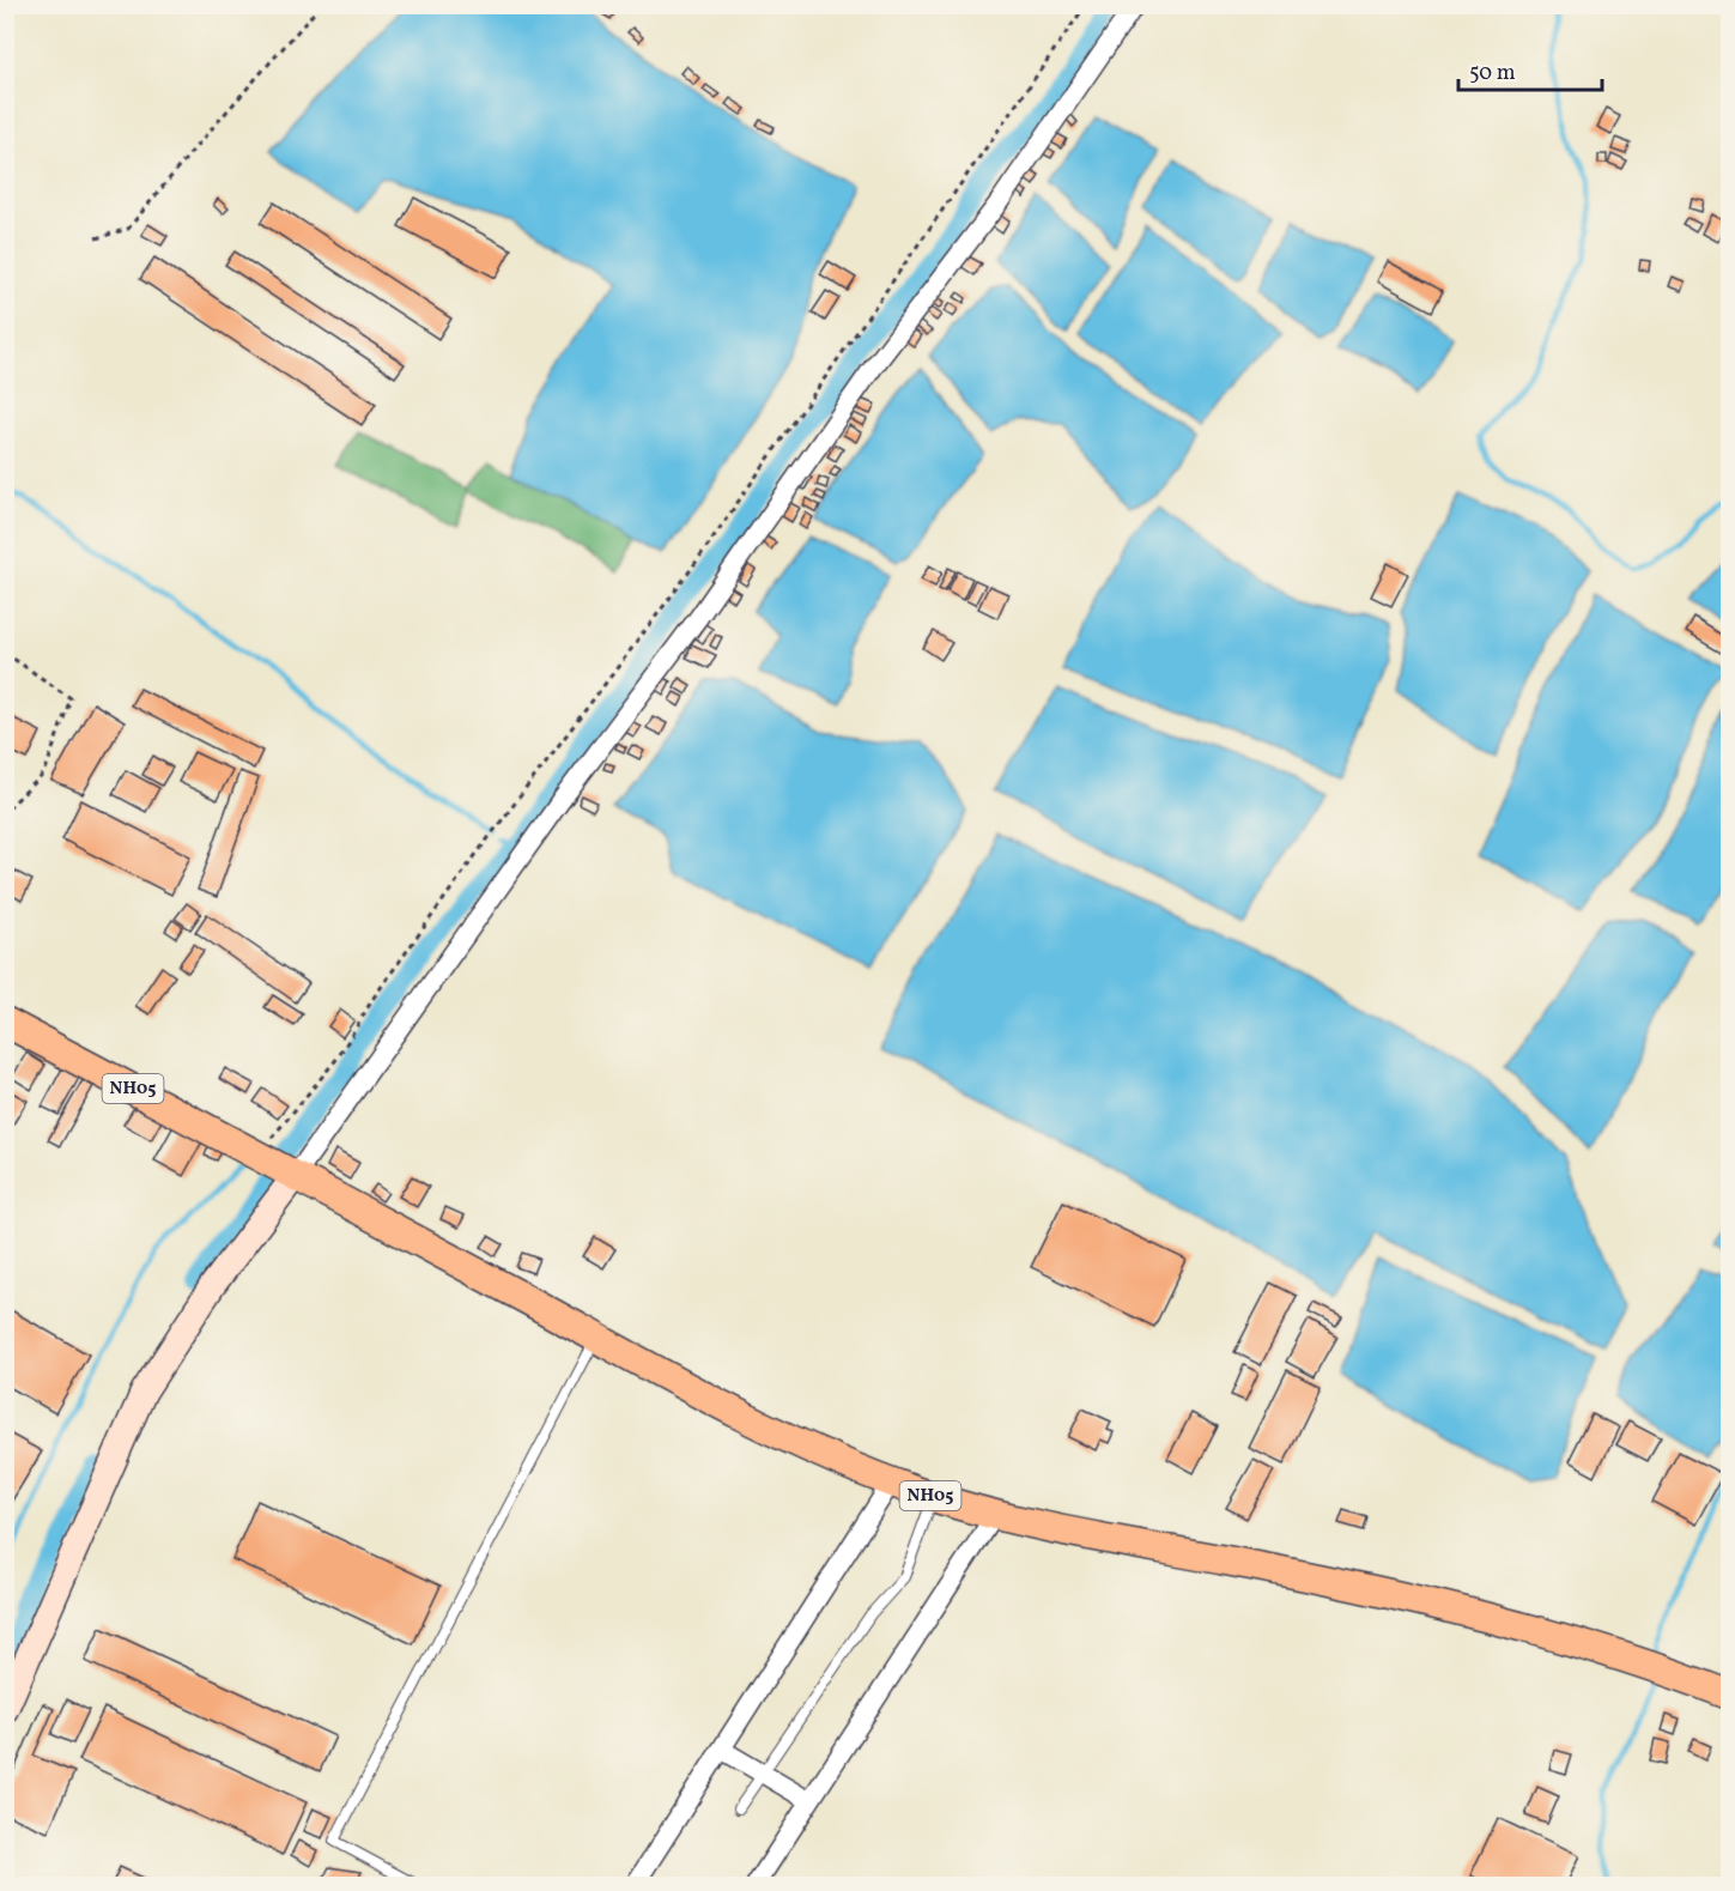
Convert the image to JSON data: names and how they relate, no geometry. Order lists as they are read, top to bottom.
{
  "streets": {
    "main road": ["NH05"]
  },
  "scale_bar": "50 m"
}
